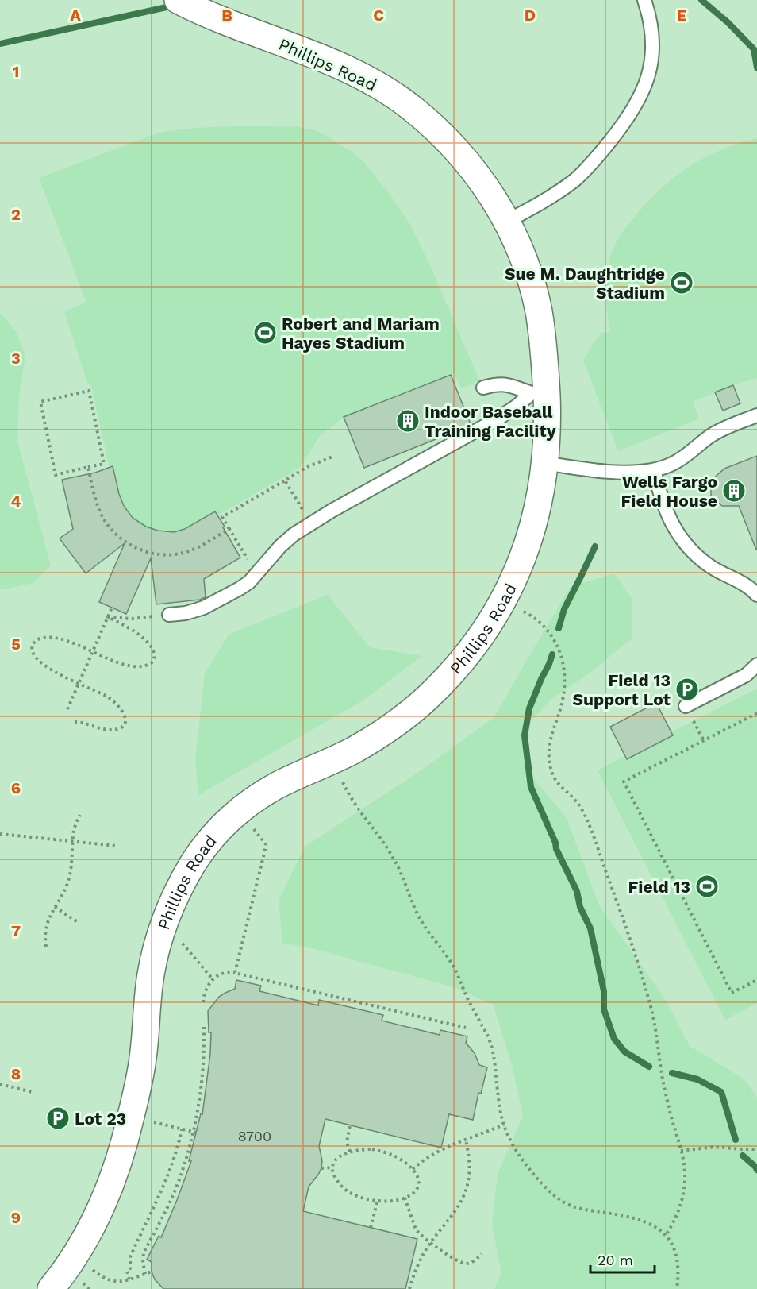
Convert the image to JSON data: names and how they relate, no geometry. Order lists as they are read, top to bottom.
{
  "streets": {
    "street": ["Phillips Road"]
  },
  "places": {
    "sports": ["Sue M. Daughtridge Stadium", "Robert and Mariam Hayes Stadium", "Field 13"],
    "building": ["Indoor Baseball Training Facility", "Wells Fargo Field House"],
    "parking": ["Field 13 Support Lot", "Lot 23"]
  },
  "house_numbers": ["8700"],
  "scale_bar": "20 m",
  "grid": {
    "columns": [
      "A",
      "B",
      "C",
      "D",
      "E"
    ],
    "rows": [
      "1",
      "2",
      "3",
      "4",
      "5",
      "6",
      "7",
      "8",
      "9"
    ]
  }
}
